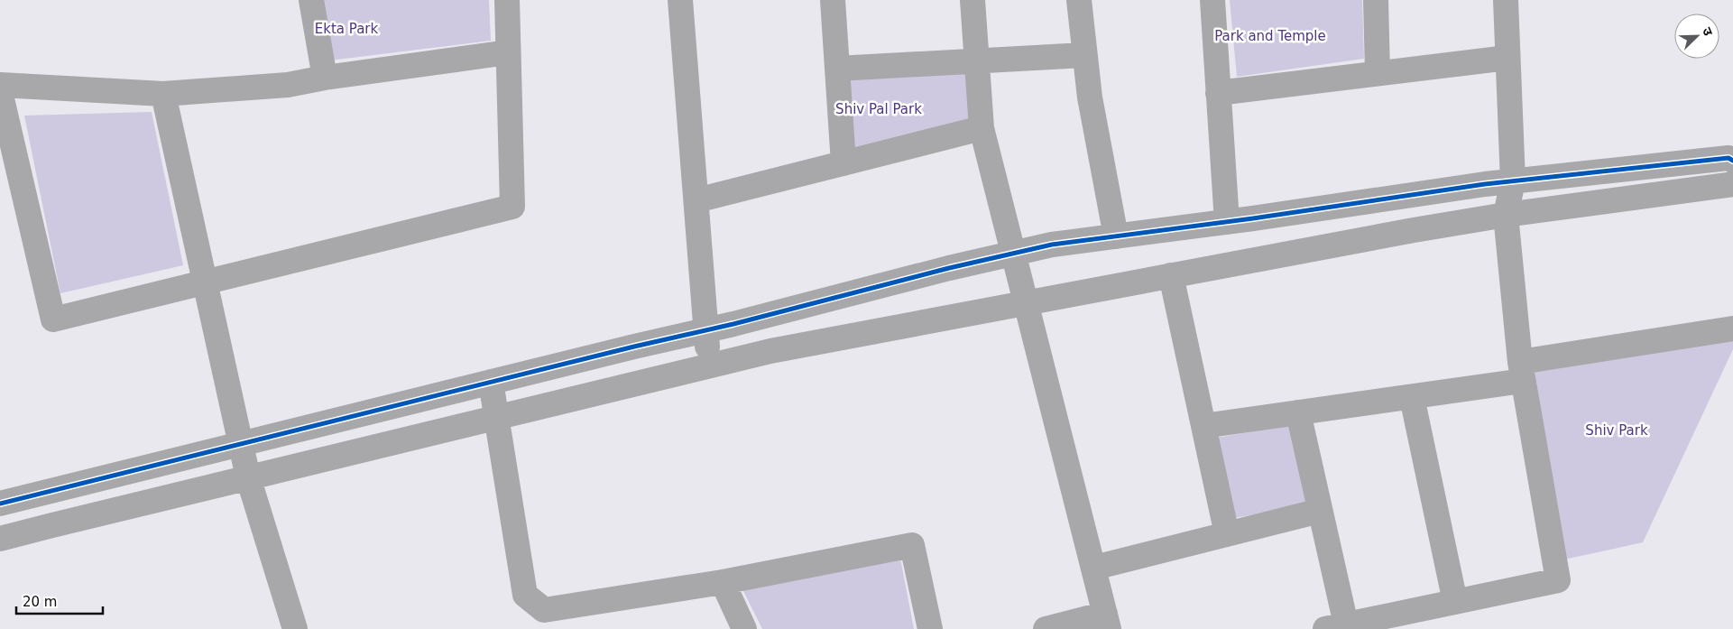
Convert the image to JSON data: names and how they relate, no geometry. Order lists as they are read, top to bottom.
{
  "parks": [
    "Ekta Park",
    "Park and Temple",
    "Shiv Pal Park",
    "Shiv Park"
  ],
  "scale_bar": "20 m",
  "north": "top right"
}
